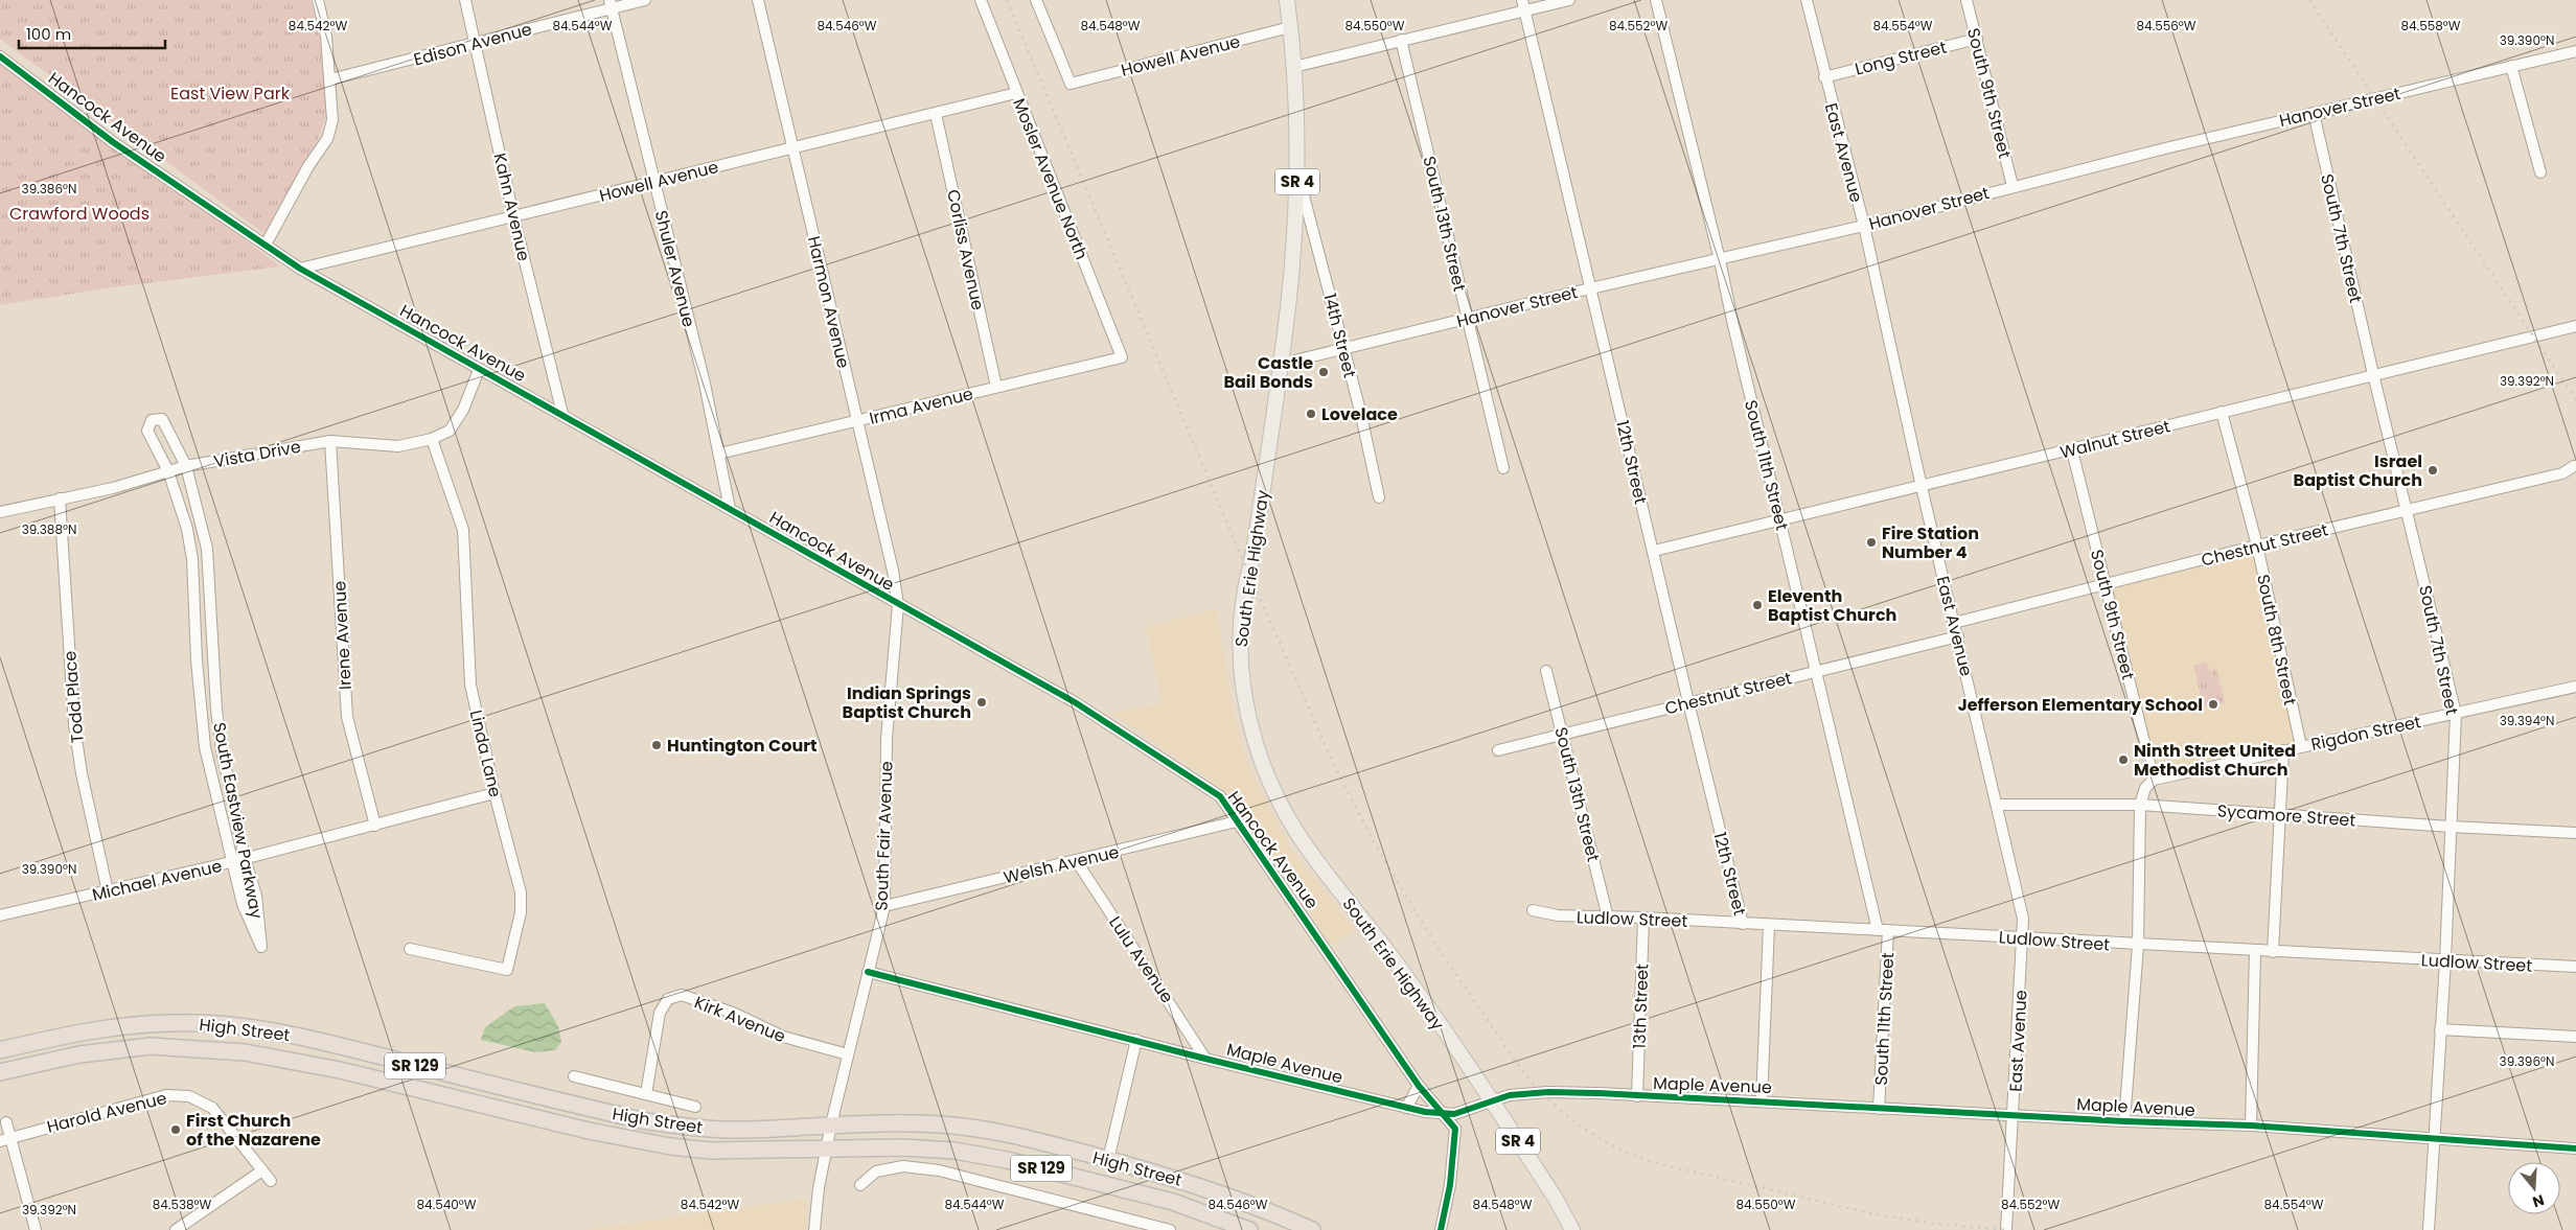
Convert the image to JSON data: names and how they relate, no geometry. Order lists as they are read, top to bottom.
{
  "streets": {
    "highway": ["High Street", "SR 129"],
    "main road": ["SR 4", "South Erie Highway"],
    "street": [
      "Edison Avenue",
      "Howell Avenue",
      "Long Street",
      "South 9th Street",
      "Hanover Street",
      "Hancock Avenue",
      "East Avenue",
      "Mosler Avenue North",
      "Kahn Avenue",
      "South 13th Street",
      "South 7th Street",
      "Corliss Avenue",
      "Shuler Avenue",
      "Harmon Avenue",
      "14th Street",
      "Irma Avenue",
      "Walnut Street",
      "Vista Drive",
      "12th Street",
      "South 11th Street",
      "Chestnut Street",
      "Irene Avenue",
      "South 8th Street",
      "Todd Place",
      "Rigdon Street",
      "Linda Lane",
      "Sycamore Street",
      "South Eastview Parkway",
      "South Fair Avenue",
      "Welsh Avenue",
      "Michael Avenue",
      "Ludlow Street",
      "Lulu Avenue",
      "13th Street",
      "Kirk Avenue",
      "Maple Avenue",
      "Harold Avenue"
    ]
  },
  "crossings": [
    ["Edison Avenue", "Kahn Avenue"],
    ["Edison Avenue", "Shuler Avenue"],
    ["Howell Avenue", "Hancock Avenue"],
    ["Howell Avenue", "Mosler Avenue North"],
    ["Howell Avenue", "Kahn Avenue"],
    ["Howell Avenue", "Corliss Avenue"],
    ["Howell Avenue", "Shuler Avenue"],
    ["Howell Avenue", "Harmon Avenue"],
    ["Howell Avenue", "South Erie Highway"],
    ["Long Street", "South 9th Street"],
    ["Long Street", "East Avenue"],
    ["South 9th Street", "Hanover Street"],
    ["South 9th Street", "Walnut Street"],
    ["South 9th Street", "Chestnut Street"],
    ["South 9th Street", "Rigdon Street"],
    ["Hanover Street", "East Avenue"],
    ["Hanover Street", "South 13th Street"],
    ["Hanover Street", "South 7th Street"],
    ["Hanover Street", "14th Street"],
    ["Hanover Street", "12th Street"],
    ["Hanover Street", "South 11th Street"],
    ["Hanover Street", "South Erie Highway"],
    ["Hancock Avenue", "Kahn Avenue"],
    ["Hancock Avenue", "Shuler Avenue"],
    ["Hancock Avenue", "Harmon Avenue"],
    ["Hancock Avenue", "Vista Drive"],
    ["Hancock Avenue", "South Fair Avenue"],
    ["Hancock Avenue", "Welsh Avenue"],
    ["Hancock Avenue", "Maple Avenue"],
    ["East Avenue", "Walnut Street"],
    ["East Avenue", "Chestnut Street"],
    ["East Avenue", "Sycamore Street"],
    ["East Avenue", "Ludlow Street"],
    ["East Avenue", "Maple Avenue"],
    ["Mosler Avenue North", "Irma Avenue"],
    ["South 13th Street", "Chestnut Street"],
    ["South 13th Street", "Ludlow Street"],
    ["South 7th Street", "Walnut Street"],
    ["South 7th Street", "Chestnut Street"],
    ["South 7th Street", "Rigdon Street"],
    ["South 7th Street", "Sycamore Street"],
    ["South 7th Street", "Ludlow Street"],
    ["South 7th Street", "Maple Avenue"],
    ["Corliss Avenue", "Irma Avenue"],
    ["Shuler Avenue", "Irma Avenue"],
    ["Harmon Avenue", "Irma Avenue"],
    ["Harmon Avenue", "South Fair Avenue"],
    ["14th Street", "South Erie Highway"],
    ["Walnut Street", "12th Street"],
    ["Walnut Street", "South 11th Street"],
    ["Walnut Street", "South 8th Street"],
    ["Vista Drive", "Irene Avenue"],
    ["Vista Drive", "Todd Place"],
    ["Vista Drive", "Linda Lane"],
    ["Vista Drive", "South Eastview Parkway"],
    ["12th Street", "Chestnut Street"],
    ["12th Street", "Ludlow Street"],
    ["12th Street", "Maple Avenue"],
    ["South 11th Street", "Chestnut Street"],
    ["South 11th Street", "Ludlow Street"],
    ["South 11th Street", "Maple Avenue"],
    ["Chestnut Street", "South 8th Street"],
    ["South Erie Highway", "Maple Avenue"],
    ["Irene Avenue", "Michael Avenue"],
    ["South 8th Street", "Rigdon Street"],
    ["Todd Place", "Michael Avenue"],
    ["Linda Lane", "Michael Avenue"],
    ["South Eastview Parkway", "Michael Avenue"],
    ["South Fair Avenue", "Welsh Avenue"],
    ["South Fair Avenue", "Kirk Avenue"],
    ["South Fair Avenue", "High Street"],
    ["South Fair Avenue", "Maple Avenue"],
    ["Welsh Avenue", "Lulu Avenue"],
    ["Ludlow Street", "13th Street"],
    ["Lulu Avenue", "Maple Avenue"],
    ["13th Street", "Maple Avenue"]
  ],
  "parks": ["East View Park", "Crawford Woods"],
  "places": [
    "Castle Bail Bonds",
    "Lovelace",
    "Israel Baptist Church",
    "Fire Station Number 4",
    "Eleventh Baptist Church",
    "Indian Springs Baptist Church",
    "Jefferson Elementary School",
    "Huntington Court",
    "Ninth Street United Methodist Church",
    "First Church of the Nazarene"
  ],
  "scale_bar": "100 m",
  "north": "bottom",
  "coordinates": [
    "84.542°W",
    "84.544°W",
    "84.546°W",
    "84.548°W",
    "84.550°W",
    "84.552°W",
    "84.554°W",
    "84.556°W",
    "84.558°W",
    "39.390°N",
    "39.386°N",
    "39.392°N",
    "39.388°N",
    "39.394°N",
    "39.396°N",
    "84.538°W",
    "84.540°W"
  ]
}
